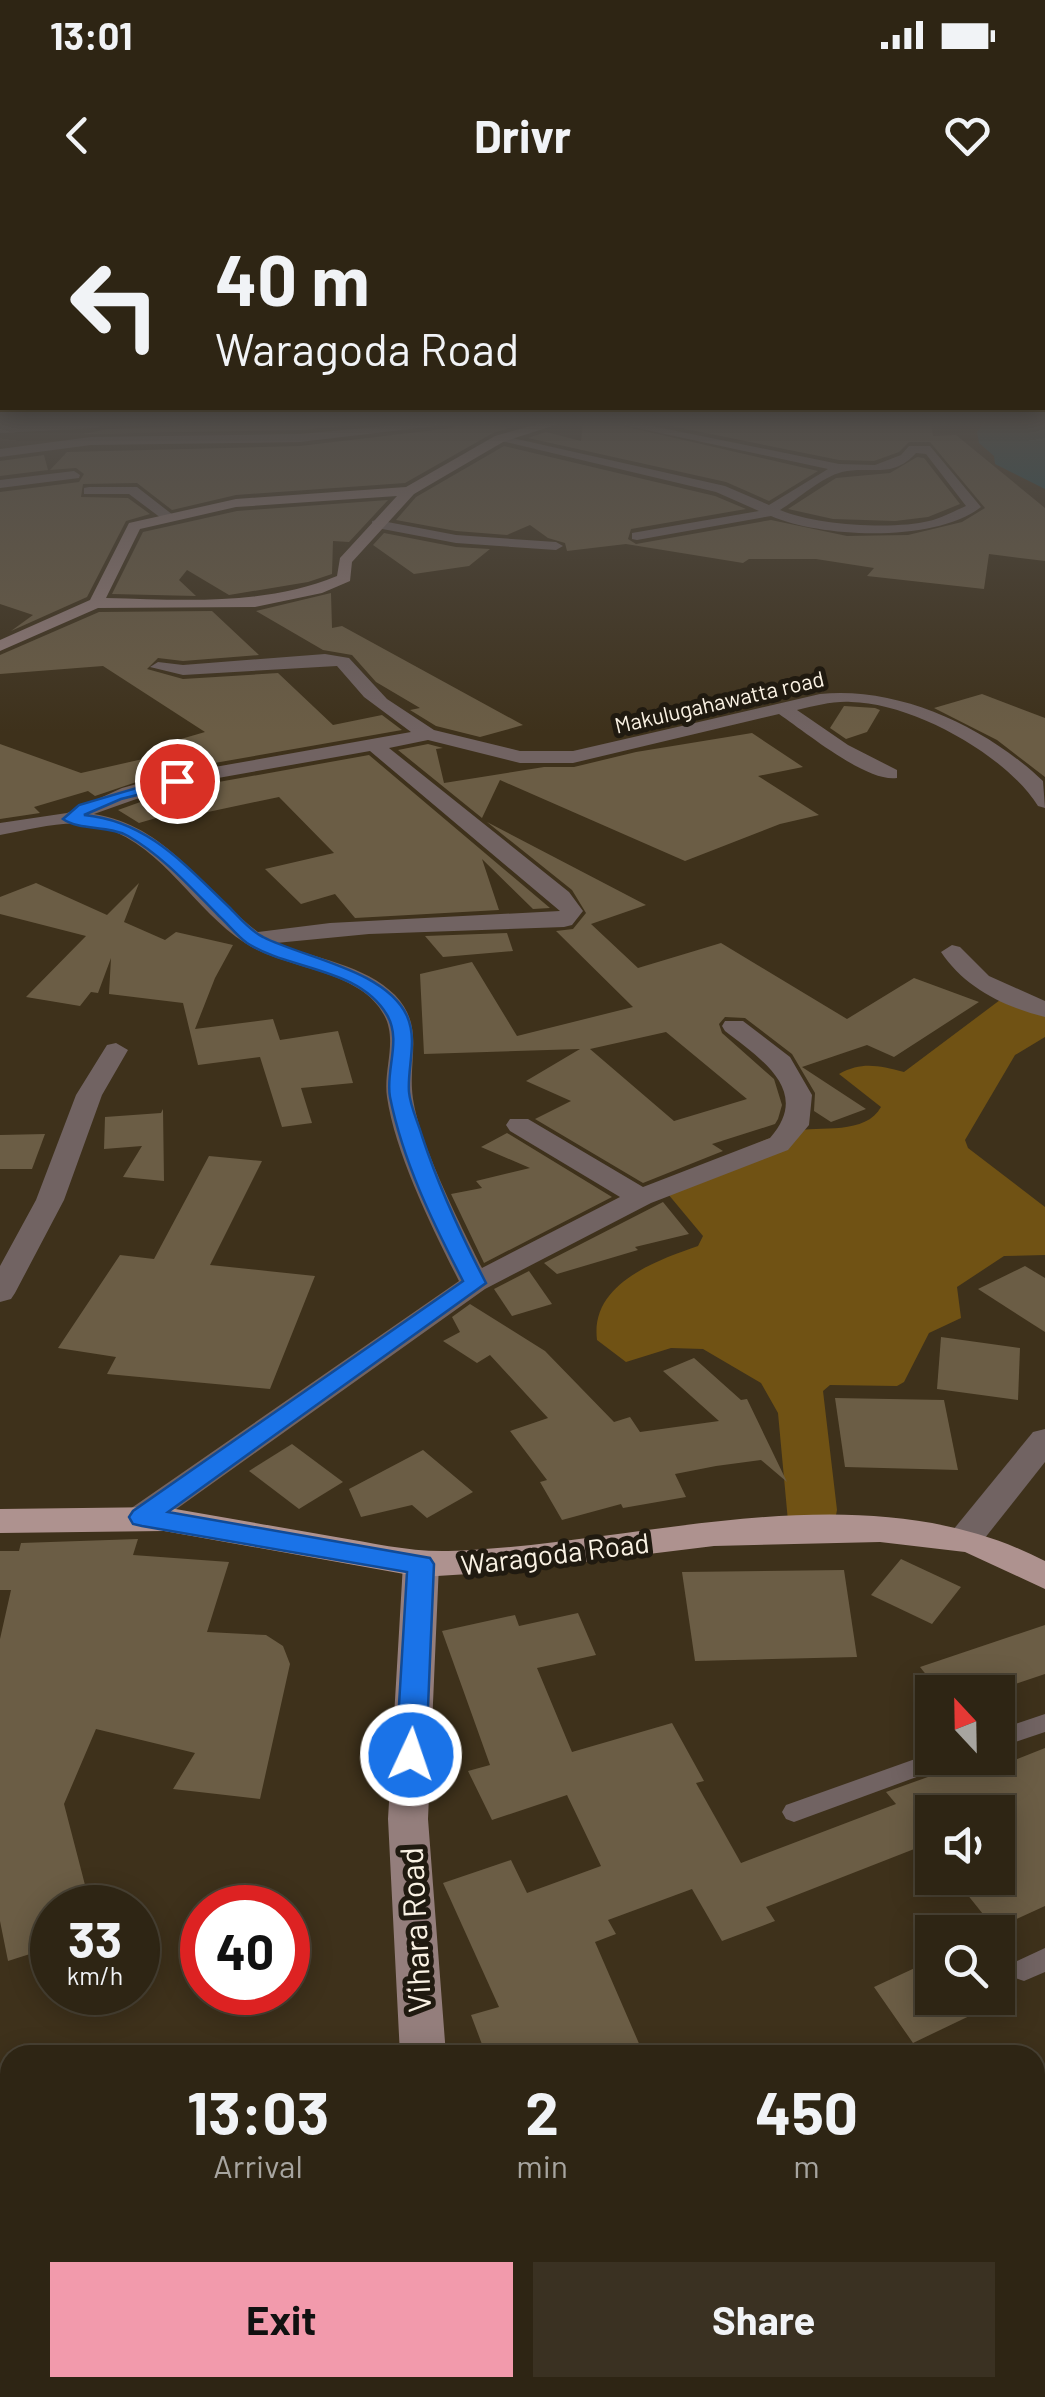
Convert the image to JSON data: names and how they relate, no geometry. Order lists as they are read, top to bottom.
{
  "streets": {
    "main road": ["Waragoda Road"],
    "street": ["Makulugahawatta road", "Vihara Road"]
  },
  "crossings": [
    ["Waragoda Road", "Vihara Road"]
  ],
  "north": "top",
  "page": {
    "status": "13:01",
    "header": "Drivr",
    "turn": ["40 m", "Waragoda Road"],
    "speed": "33 km/h",
    "limit": "40",
    "eta": [
      "13:03",
      "Arrival",
      "2",
      "min",
      "450",
      "m"
    ],
    "buttons": ["Exit", "Share"]
  }
}
